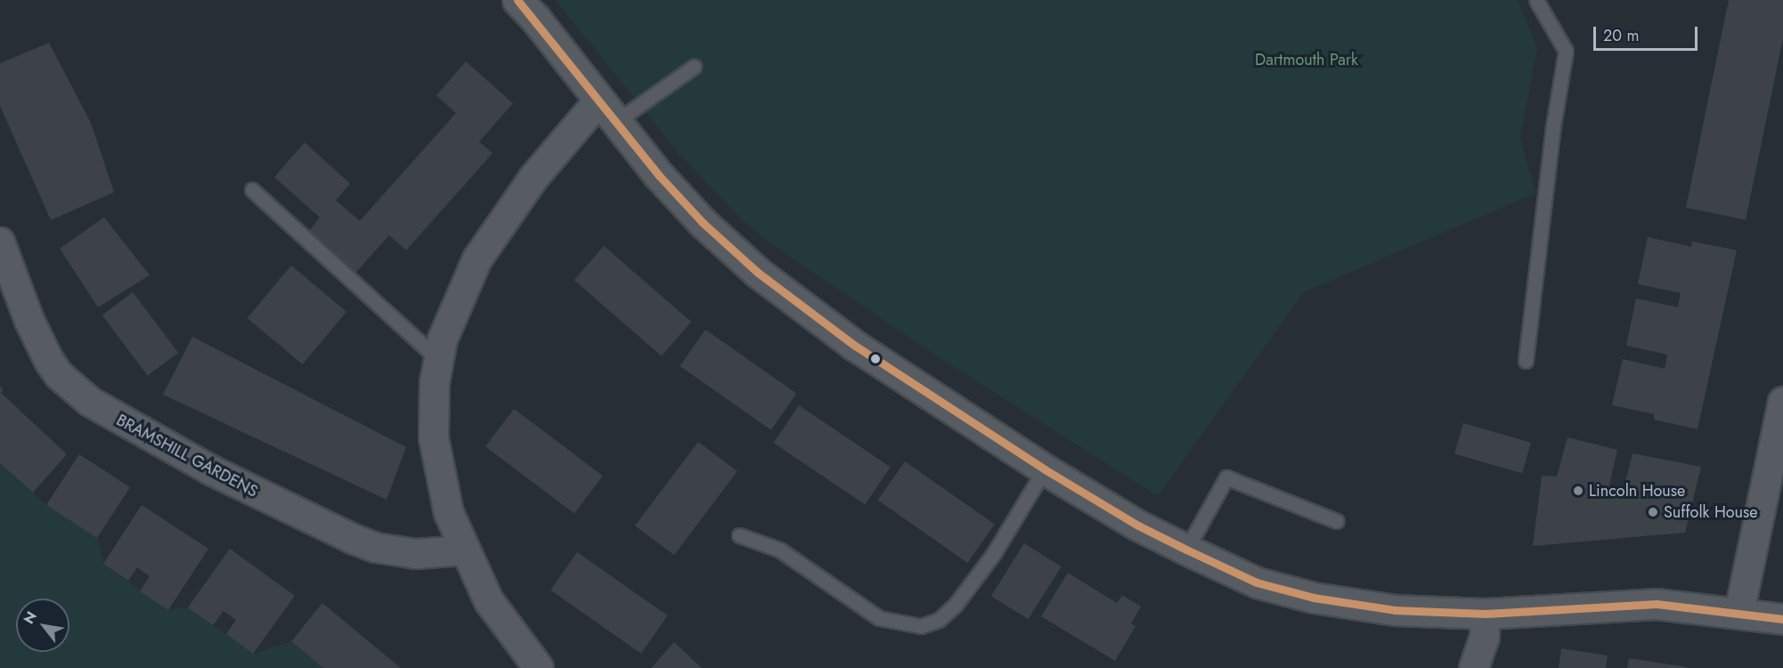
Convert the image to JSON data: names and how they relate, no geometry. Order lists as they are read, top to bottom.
{
  "streets": {
    "street": ["BRAMSHILL GARDENS"]
  },
  "parks": ["Dartmouth Park"],
  "places": ["Lincoln House", "Suffolk House"],
  "scale_bar": "20 m",
  "north": "top left"
}
